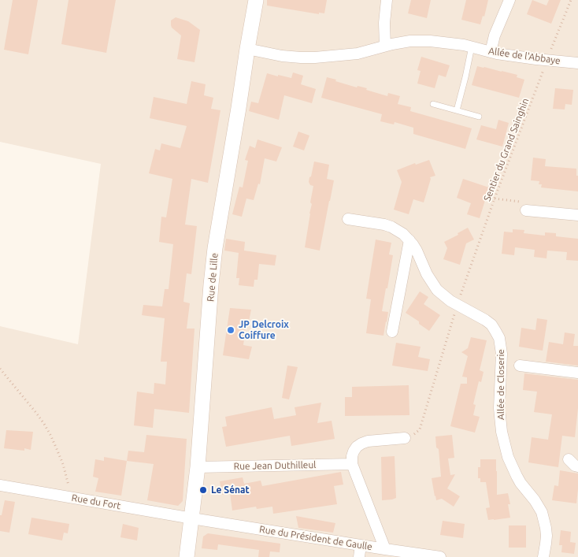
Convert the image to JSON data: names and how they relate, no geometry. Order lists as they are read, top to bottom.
{
  "streets": {
    "main road": ["Rue de Lille"],
    "street": [
      "Allée de l'Abbaye",
      "Allée de Closerie",
      "Rue Jean Duthilleul",
      "Rue du Fort",
      "Rue du Président de Gaulle"
    ],
    "path": ["Sentier du Grand Sainghin"]
  },
  "crossings": [
    ["Allée de l'Abbaye", "Sentier du Grand Sainghin"],
    ["Allée de l'Abbaye", "Rue de Lille"],
    ["Sentier du Grand Sainghin", "Allée de Closerie"],
    ["Rue de Lille", "Rue Jean Duthilleul"],
    ["Rue de Lille", "Rue du Fort"],
    ["Rue de Lille", "Rue du Président de Gaulle"],
    ["Rue du Fort", "Rue du Président de Gaulle"]
  ],
  "places": ["JP Delcroix Coiffure", "Le Sénat"]
}
